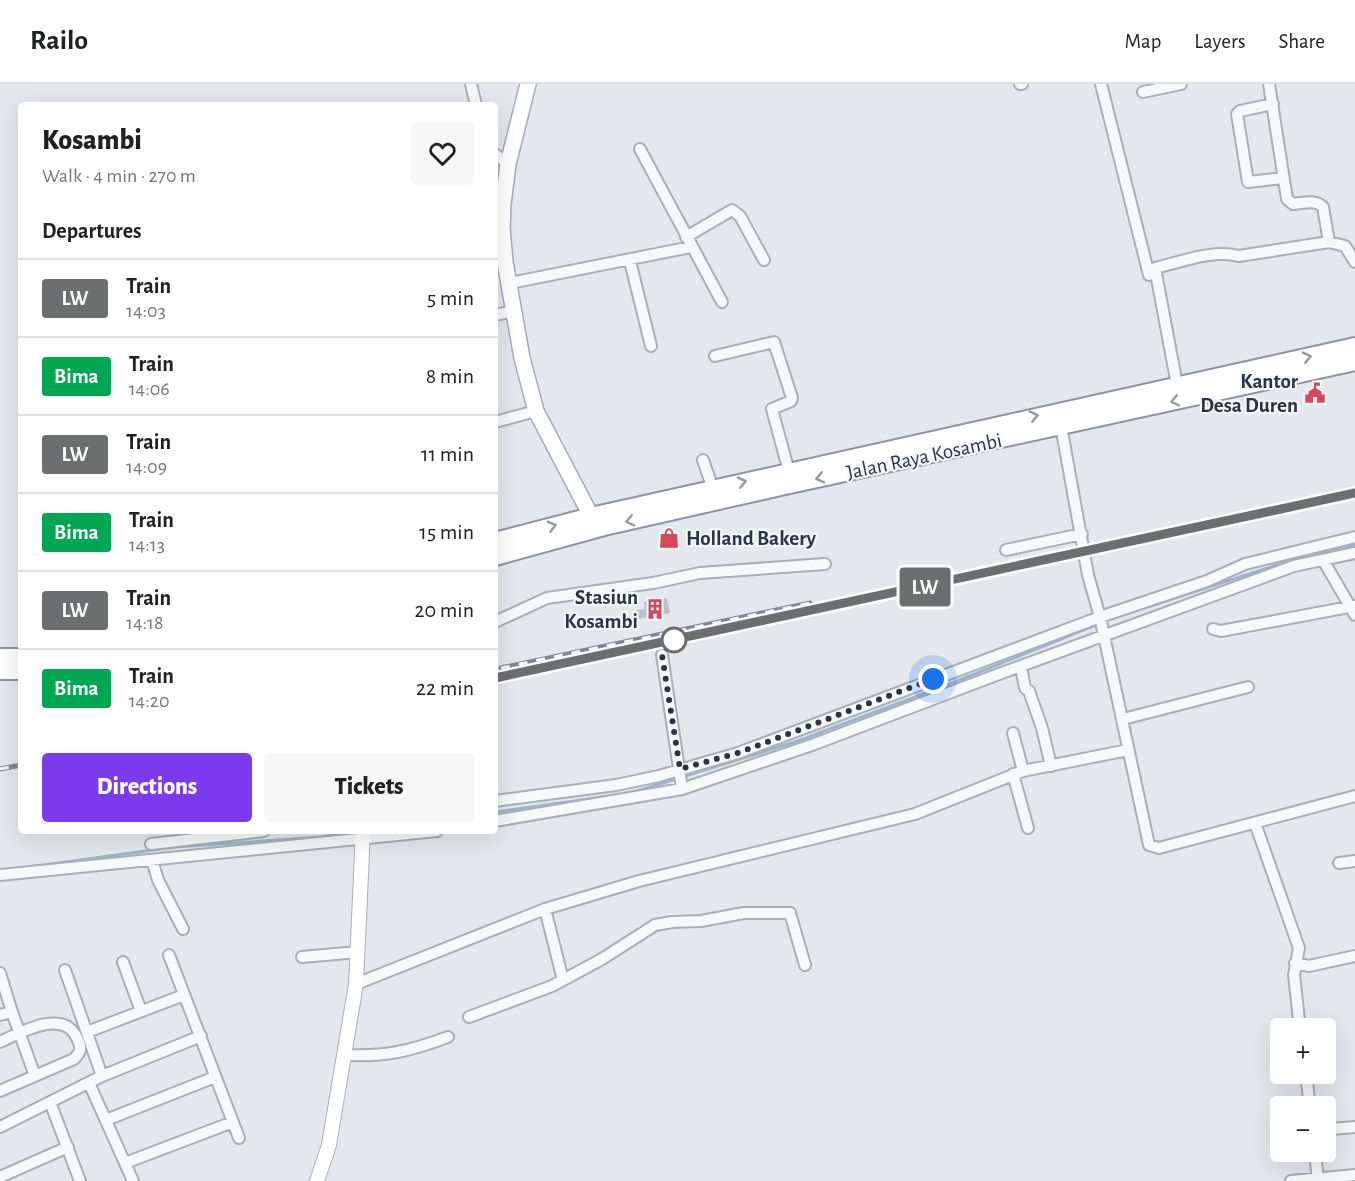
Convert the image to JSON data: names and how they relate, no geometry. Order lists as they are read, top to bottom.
{
  "streets": {
    "highway": ["Jalan Raya Kosambi"]
  },
  "places": {
    "public building": ["Kantor Desa Duren"],
    "shop": ["Holland Bakery"],
    "building": ["Stasiun Kosambi"]
  },
  "page": {
    "header": "Railo",
    "nav": ["Map", "Layers", "Share"],
    "on_map": "LW",
    "heading": [
      ["Kosambi", "Walk · 4 min · 270 m"],
      "Departures"
    ],
    "list": [
      {
        "mark": "LW",
        "name": "Train",
        "note": "14:03",
        "value": "5 min"
      },
      {
        "mark": "Bima",
        "name": "Train",
        "note": "14:06",
        "value": "8 min"
      },
      {
        "mark": "LW",
        "name": "Train",
        "note": "14:09",
        "value": "11 min"
      },
      {
        "mark": "Bima",
        "name": "Train",
        "note": "14:13",
        "value": "15 min"
      },
      {
        "mark": "LW",
        "name": "Train",
        "note": "14:18",
        "value": "20 min"
      },
      {
        "mark": "Bima",
        "name": "Train",
        "note": "14:20",
        "value": "22 min"
      }
    ],
    "buttons": ["Directions", "Tickets"],
    "map_buttons": ["+", "−"]
  }
}
